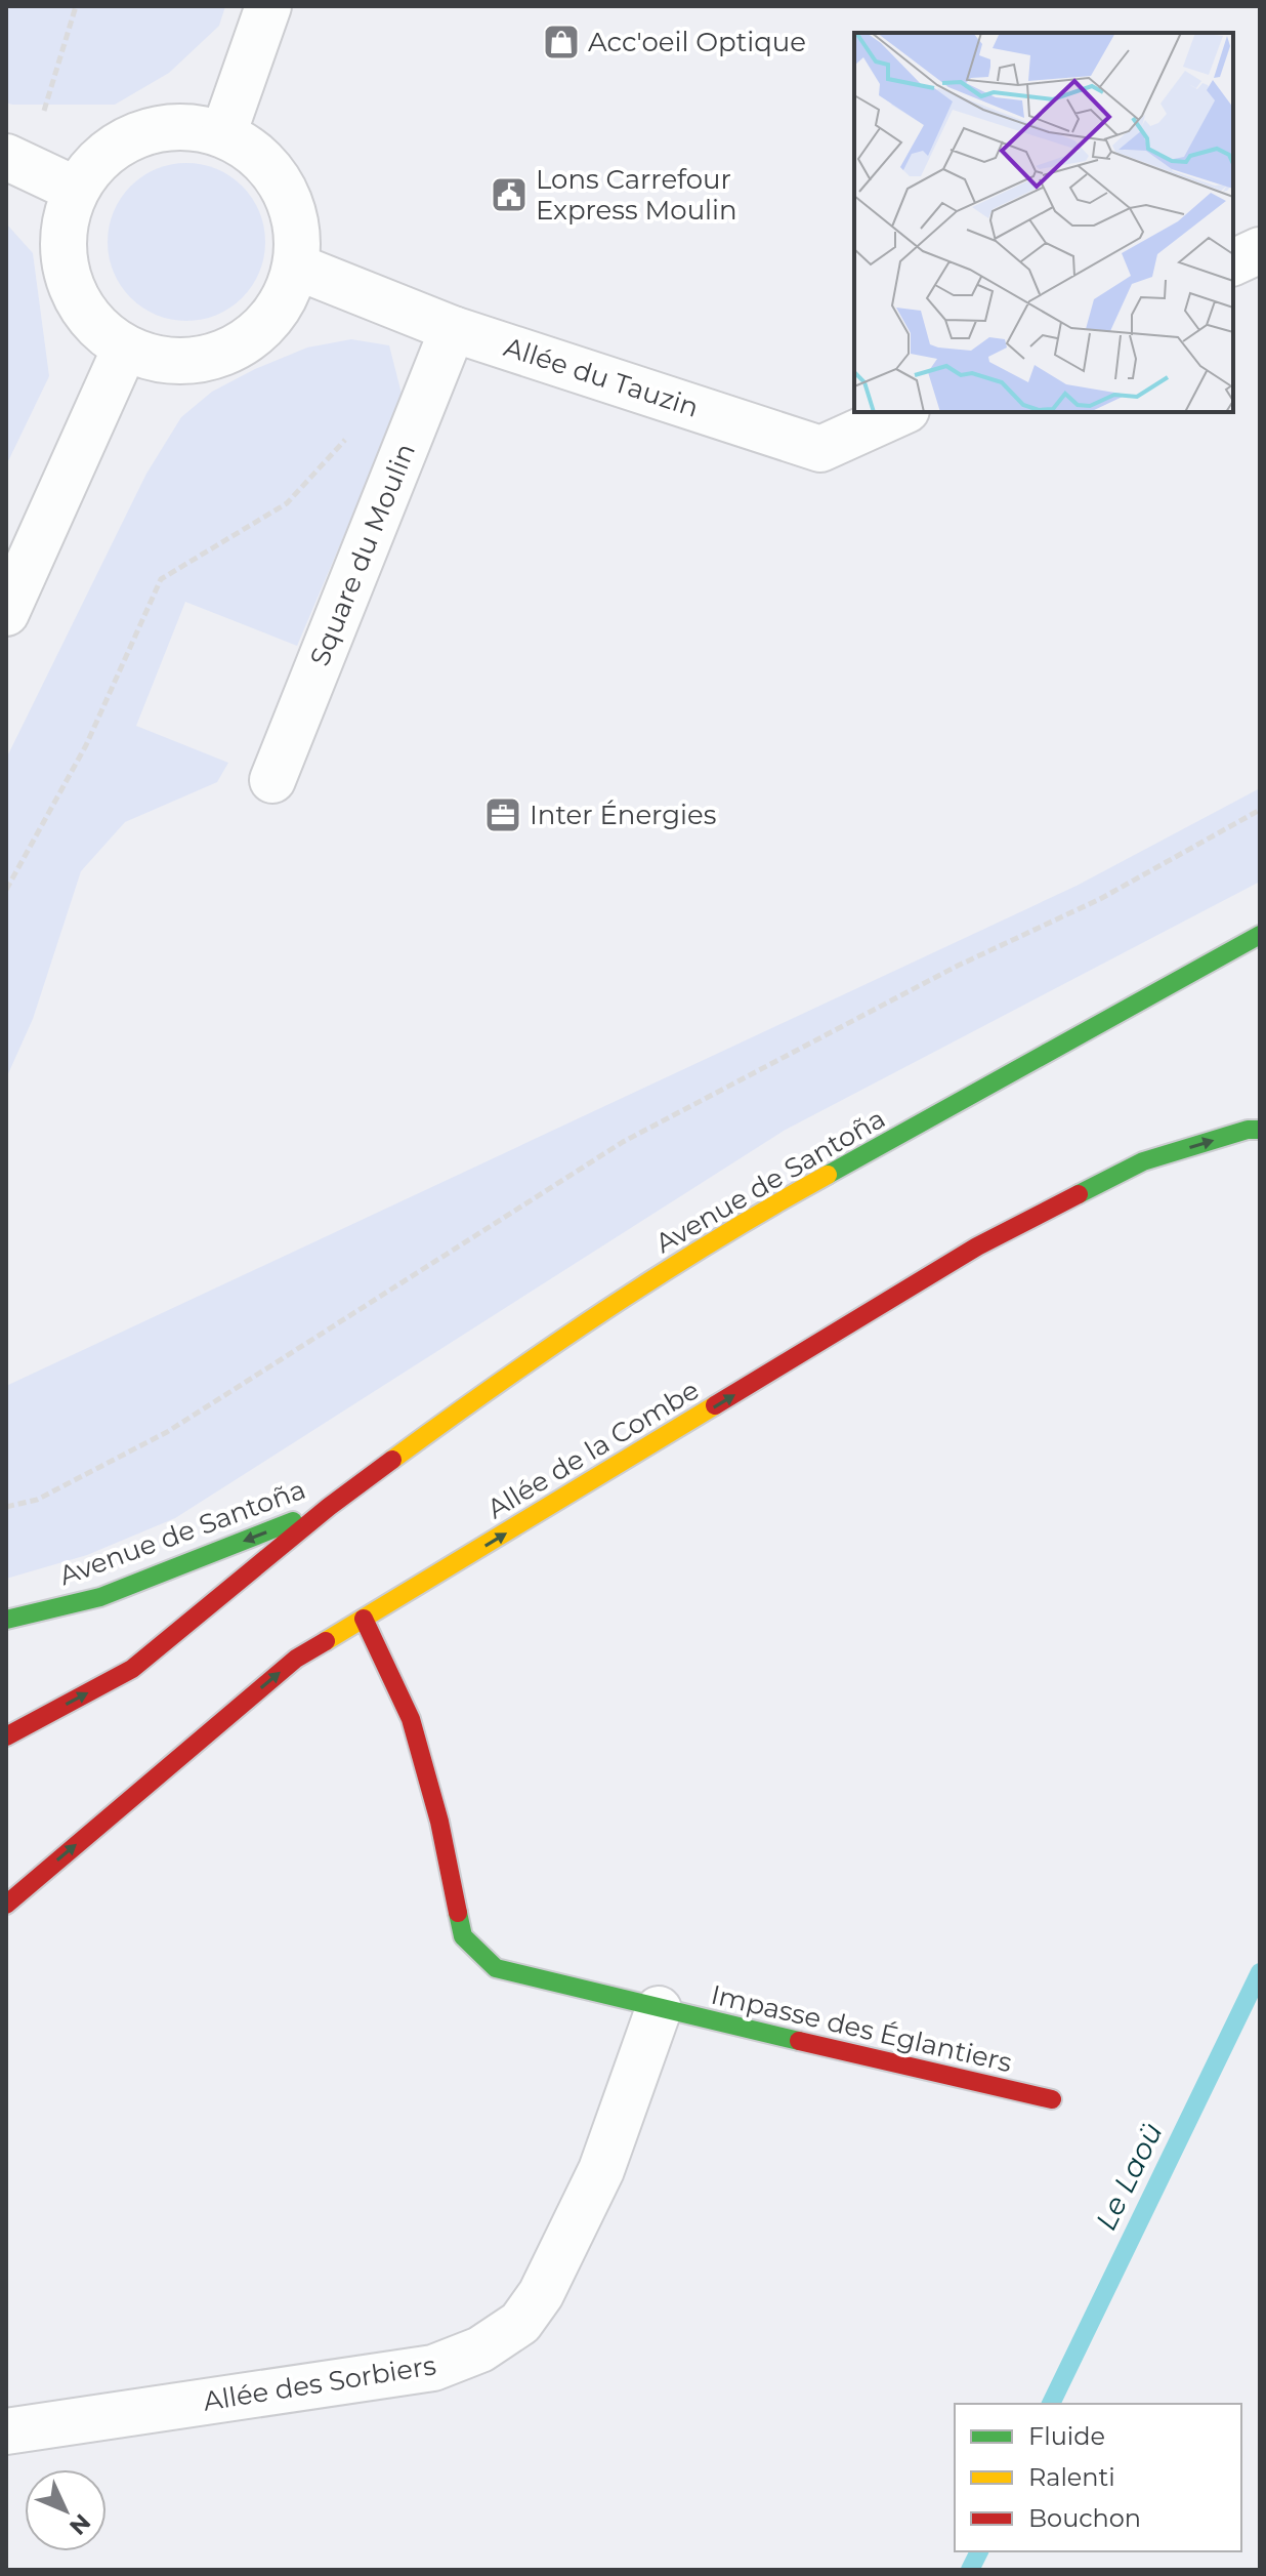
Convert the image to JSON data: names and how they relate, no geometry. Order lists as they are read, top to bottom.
{
  "streets": {
    "street": [
      "Allée du Tauzin",
      "Square du Moulin",
      "Avenue de Santoña",
      "Allée de la Combe",
      "Impasse des Églantiers",
      "Allée des Sorbiers"
    ]
  },
  "crossings": [
    ["Allée du Tauzin", "Square du Moulin"],
    ["Impasse des Églantiers", "Allée des Sorbiers"]
  ],
  "one_way": ["Allée de la Combe"],
  "water": ["Le Laoü"],
  "places": {
    "shop": ["Acc'oeil Optique"],
    "public building": ["Lons Carrefour Express Moulin"],
    "office": ["Inter Énergies"]
  },
  "legend": ["Fluide", "Ralenti", "Bouchon"],
  "north": "bottom right"
}
